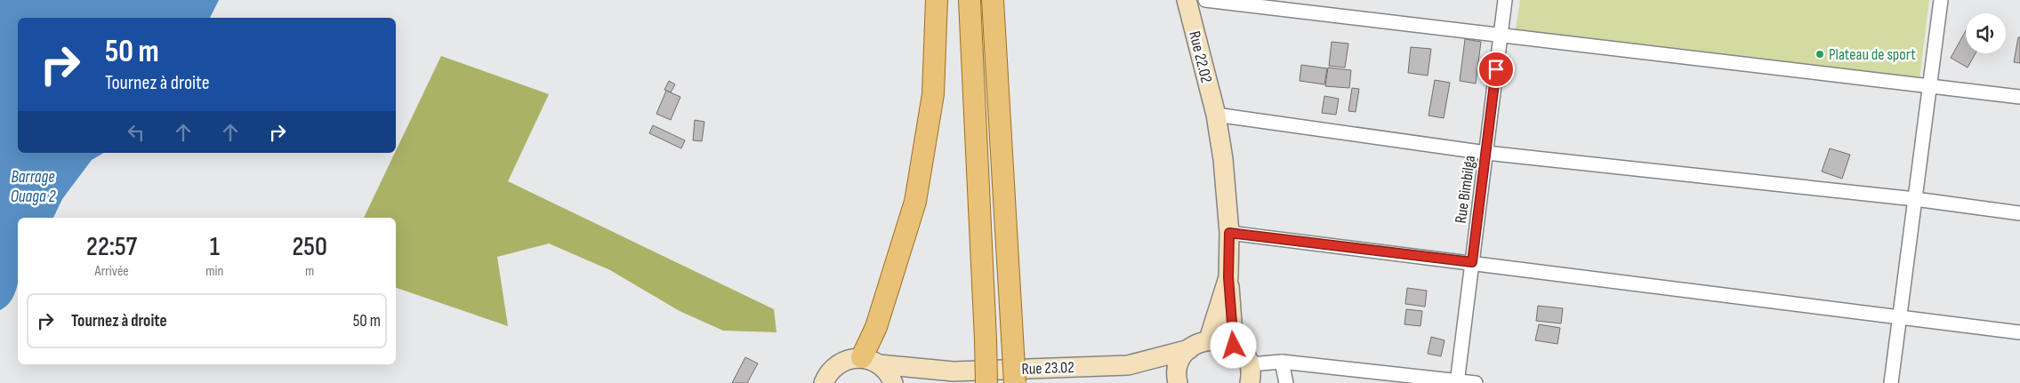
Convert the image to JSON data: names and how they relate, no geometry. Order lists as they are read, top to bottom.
{
  "streets": {
    "street": ["Rue 22.02", "Rue Bimbilga", "Rue 23.02"]
  },
  "water": ["Barrage Ouaga 2"],
  "places": ["Plateau de sport"],
  "page": {
    "turn": ["50 m", "Tournez à droite"],
    "eta": [
      "22:57",
      "Arrivée",
      "1",
      "min",
      "250",
      "m"
    ],
    "list": [
      {
        "name": "Tournez à droite",
        "value": "50 m"
      }
    ]
  }
}
